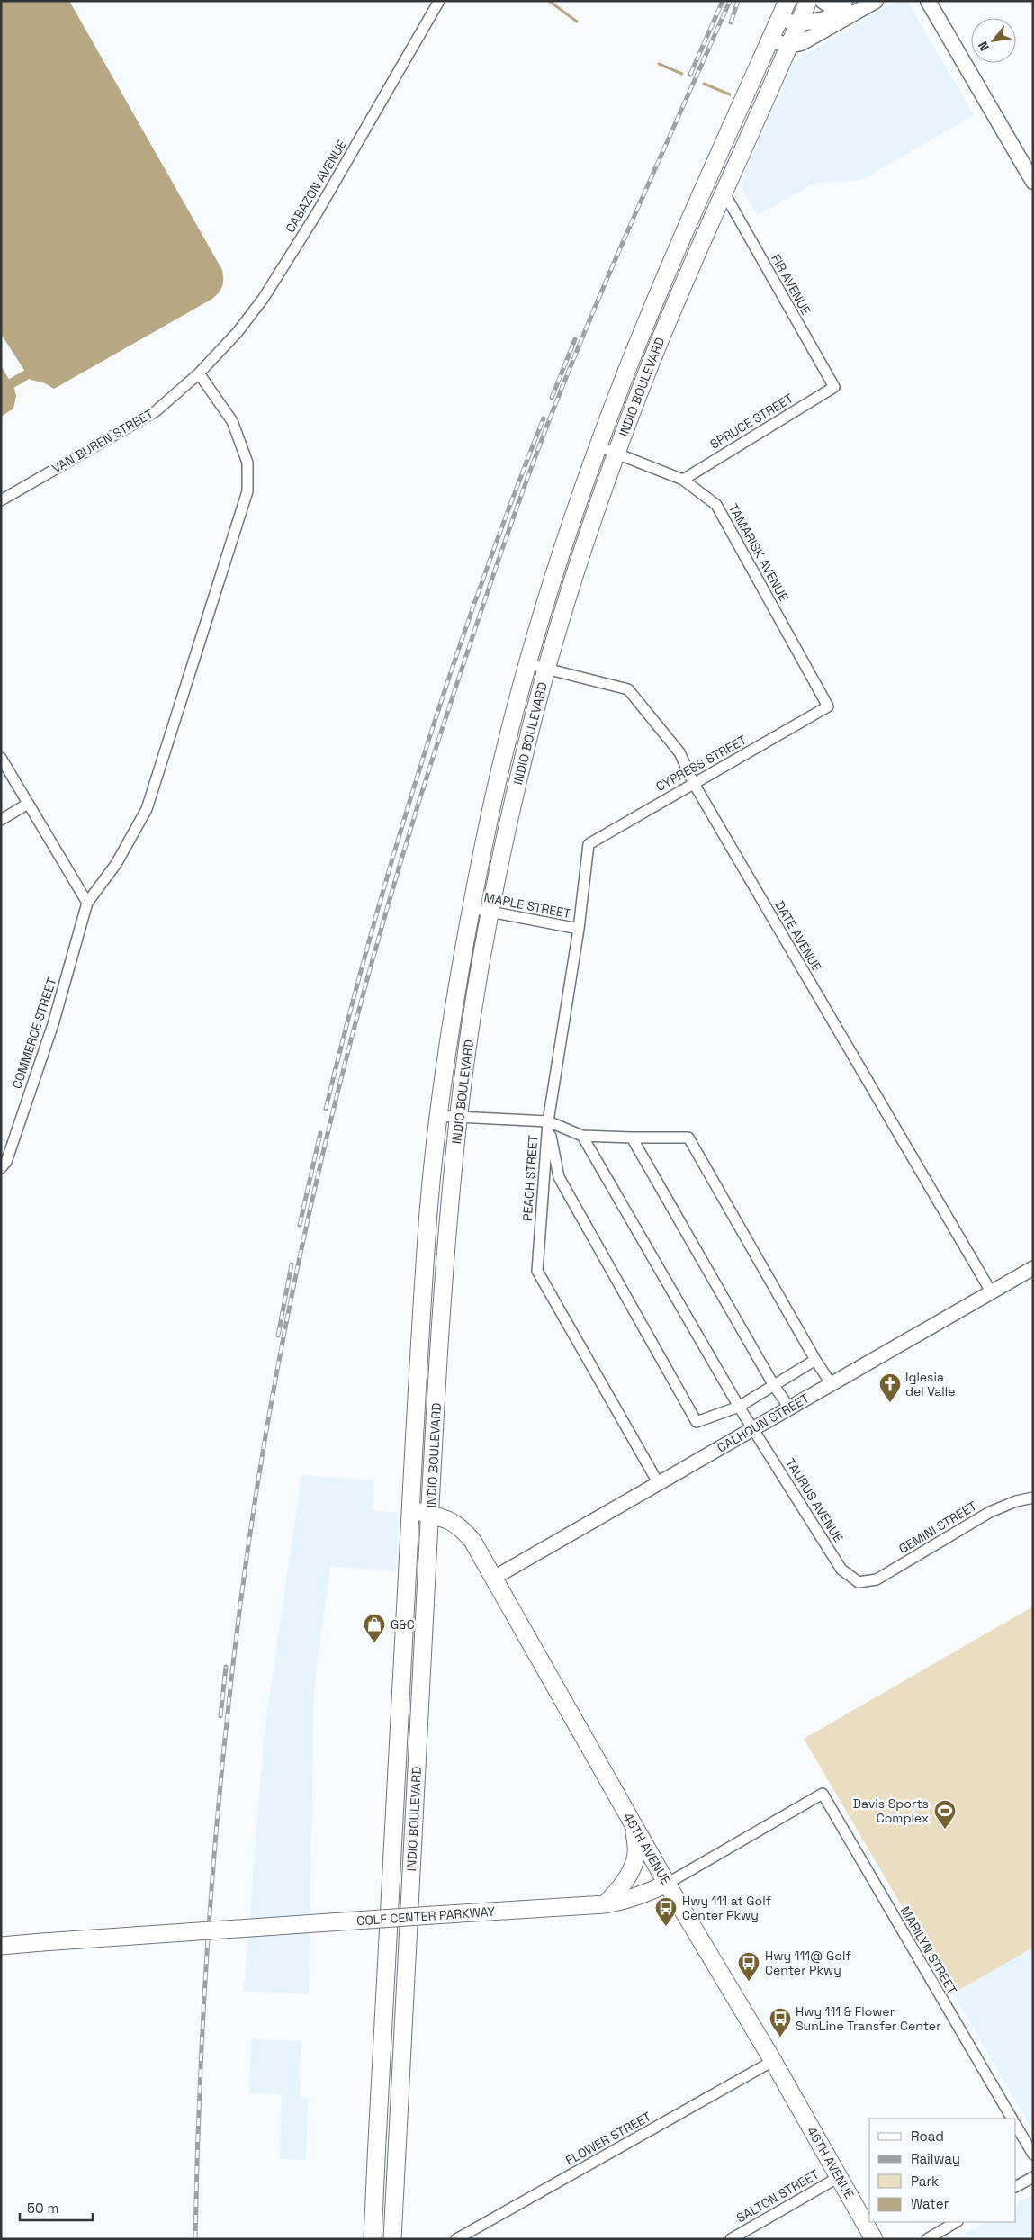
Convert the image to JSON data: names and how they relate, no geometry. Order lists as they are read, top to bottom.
{
  "streets": {
    "main road": ["INDIO BOULEVARD", "46TH AVENUE", "GOLF CENTER PARKWAY"],
    "street": [
      "CABAZON AVENUE",
      "FIR AVENUE",
      "SPRUCE STREET",
      "VAN BUREN STREET",
      "TAMARISK AVENUE",
      "CYPRESS STREET",
      "MAPLE STREET",
      "DATE AVENUE",
      "COMMERCE STREET",
      "PEACH STREET",
      "CALHOUN STREET",
      "TAURUS AVENUE",
      "GEMINI STREET",
      "MARILYN STREET",
      "FLOWER STREET",
      "SALTON STREET"
    ]
  },
  "crossings": [
    ["CABAZON AVENUE", "VAN BUREN STREET"],
    ["FIR AVENUE", "INDIO BOULEVARD"],
    ["FIR AVENUE", "SPRUCE STREET"],
    ["INDIO BOULEVARD", "TAMARISK AVENUE"],
    ["INDIO BOULEVARD", "MAPLE STREET"],
    ["INDIO BOULEVARD", "DATE AVENUE"],
    ["INDIO BOULEVARD", "46TH AVENUE"],
    ["SPRUCE STREET", "TAMARISK AVENUE"],
    ["TAMARISK AVENUE", "CYPRESS STREET"],
    ["CYPRESS STREET", "DATE AVENUE"],
    ["CYPRESS STREET", "PEACH STREET"],
    ["MAPLE STREET", "PEACH STREET"],
    ["DATE AVENUE", "CALHOUN STREET"],
    ["PEACH STREET", "CALHOUN STREET"],
    ["CALHOUN STREET", "TAURUS AVENUE"],
    ["CALHOUN STREET", "46TH AVENUE"],
    ["TAURUS AVENUE", "GEMINI STREET"],
    ["46TH AVENUE", "GOLF CENTER PARKWAY"],
    ["46TH AVENUE", "FLOWER STREET"],
    ["46TH AVENUE", "SALTON STREET"],
    ["GOLF CENTER PARKWAY", "MARILYN STREET"]
  ],
  "places": {
    "church": ["Iglesia del Valle"],
    "shop": ["G&C"],
    "sports": ["Davis Sports Complex"],
    "bus stop": ["Hwy 111 at Golf Center Pkwy", "Hwy 111@ Golf Center Pkwy", "Hwy 111 & Flower SunLine Transfer Center"]
  },
  "legend": [
    "Road",
    "Railway",
    "Park",
    "Water"
  ],
  "scale_bar": "50 m",
  "north": "bottom left"
}
